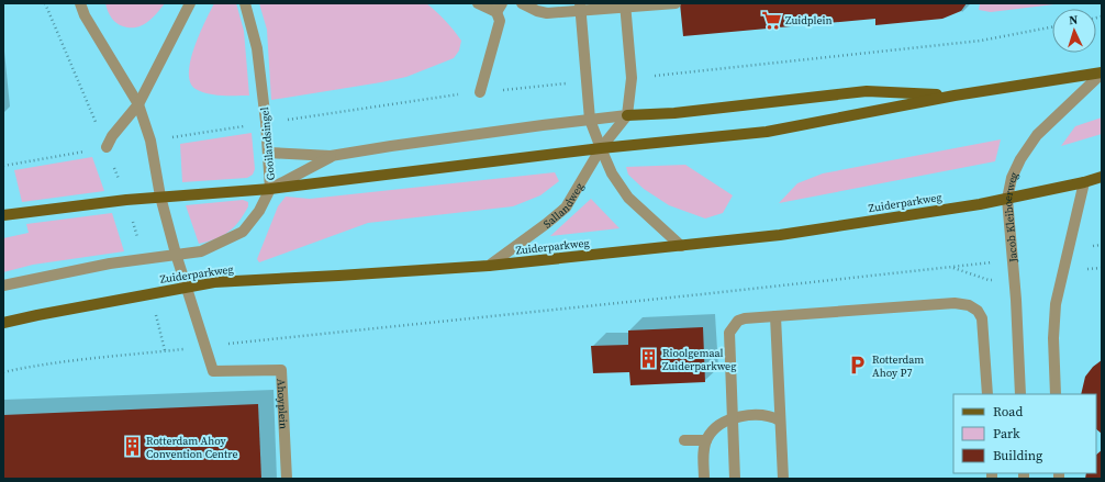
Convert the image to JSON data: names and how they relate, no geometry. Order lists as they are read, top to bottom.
{
  "streets": {
    "main road": ["Zuiderparkweg"],
    "street": [
      "Gooilandsingel",
      "Sallandweg",
      "Jacob Kleiboerweg",
      "Ahoyplein"
    ]
  },
  "crossings": [
    ["Gooilandsingel", "Zuiderparkweg"],
    ["Zuiderparkweg", "Sallandweg"],
    ["Zuiderparkweg", "Jacob Kleiboerweg"],
    ["Zuiderparkweg", "Ahoyplein"]
  ],
  "places": {
    "supermarket": ["Zuidplein"],
    "building": ["Rioolgemaal Zuiderparkweg", "Rotterdam Ahoy Convention Centre"],
    "parking": ["Rotterdam Ahoy P7"]
  },
  "legend": ["Road", "Park", "Building"],
  "north": "top"
}
